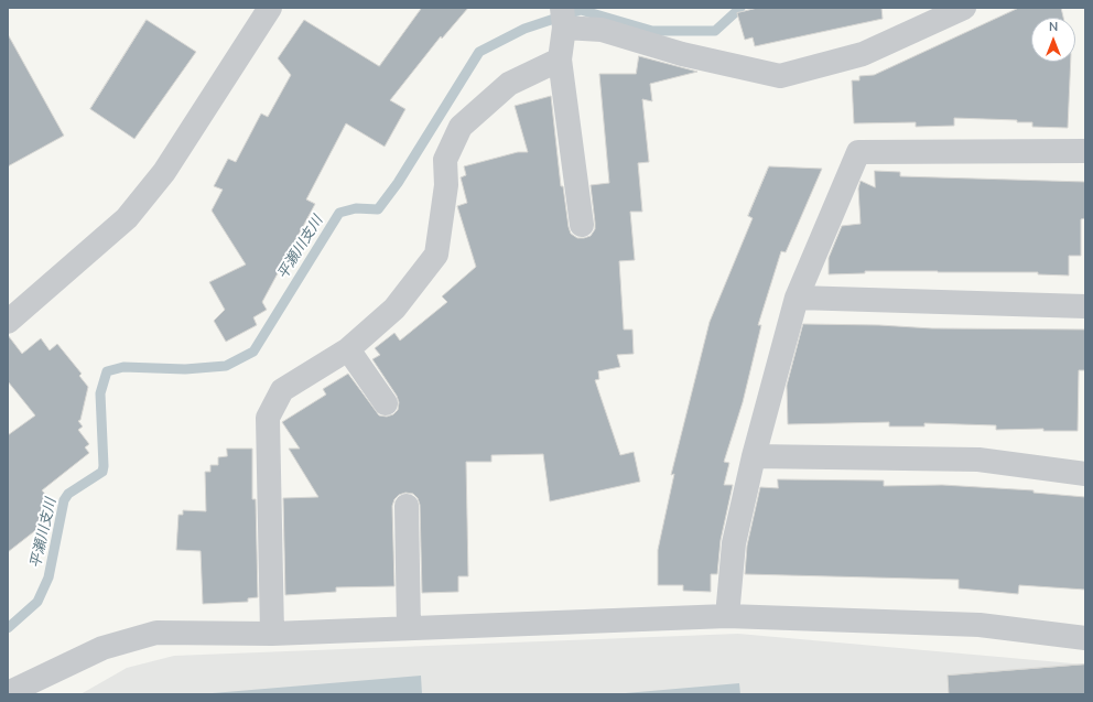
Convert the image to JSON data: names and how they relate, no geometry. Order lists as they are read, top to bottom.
{
  "water": ["平瀬川支川"],
  "north": "top"
}
